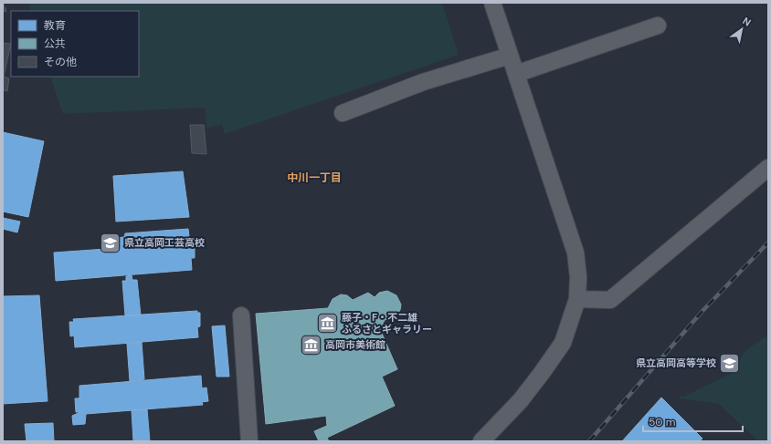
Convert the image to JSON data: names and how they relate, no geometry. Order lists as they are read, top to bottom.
{
  "districts": ["中川一丁目"],
  "places": {
    "school or university": ["県立高岡工芸高校", "県立高岡高等学校"],
    "museum": ["藤子・F・不二雄 ふるさとギャラリー", "高岡市美術館"]
  },
  "legend": ["教育", "公共", "その他"],
  "scale_bar": "50 m",
  "north": "top right"
}
